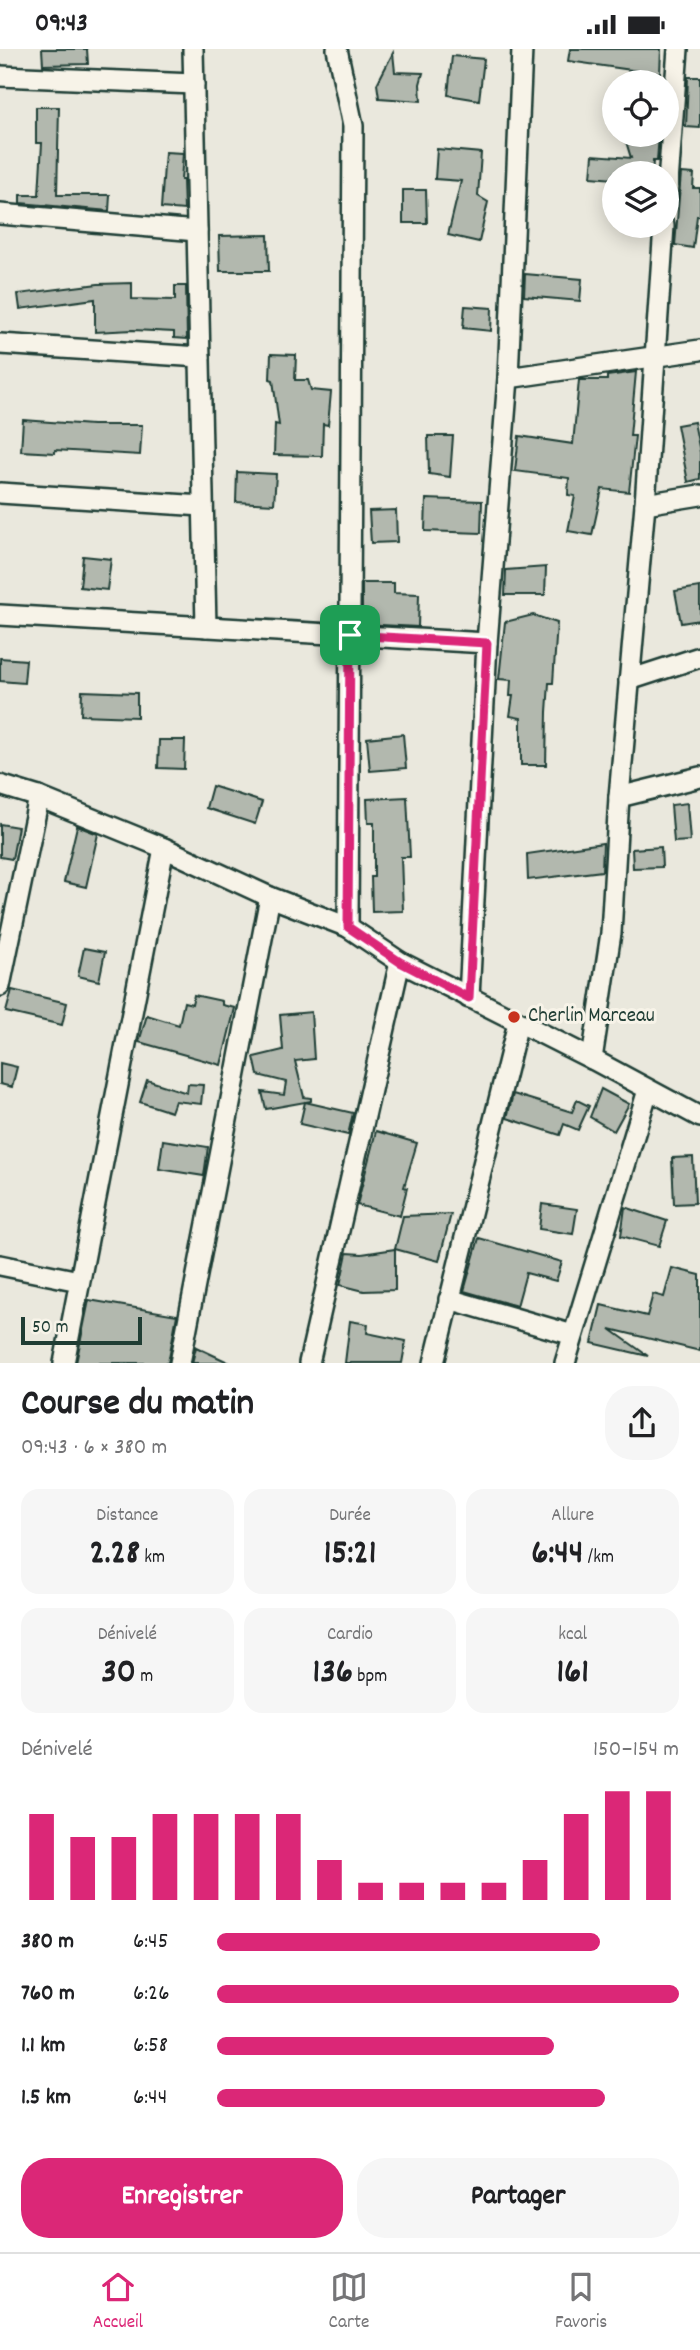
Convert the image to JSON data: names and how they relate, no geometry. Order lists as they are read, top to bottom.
{
  "places": ["Cherlin Marceau"],
  "scale_bar": "50 m",
  "page": {
    "status": "09:43",
    "scale": "50 m",
    "heading": ["Course du matin", "09:43 · 6 × 380 m"],
    "stats": [
      ["Distance", "2.28 km"],
      ["Durée", "15:21"],
      ["Allure", "6:44 /km"],
      ["Dénivelé", "30 m"],
      ["Cardio", "136 bpm"],
      ["kcal", "161"]
    ],
    "chart": ["Dénivelé", "150–154 m"],
    "list": [
      {
        "name": "380 m",
        "note": "6:45"
      },
      {
        "name": "760 m",
        "note": "6:26"
      },
      {
        "name": "1.1 km",
        "note": "6:58"
      },
      {
        "name": "1.5 km",
        "note": "6:44"
      }
    ],
    "buttons": ["Enregistrer", "Partager"],
    "tabs": ["Accueil", "Carte", "Favoris"]
  }
}
